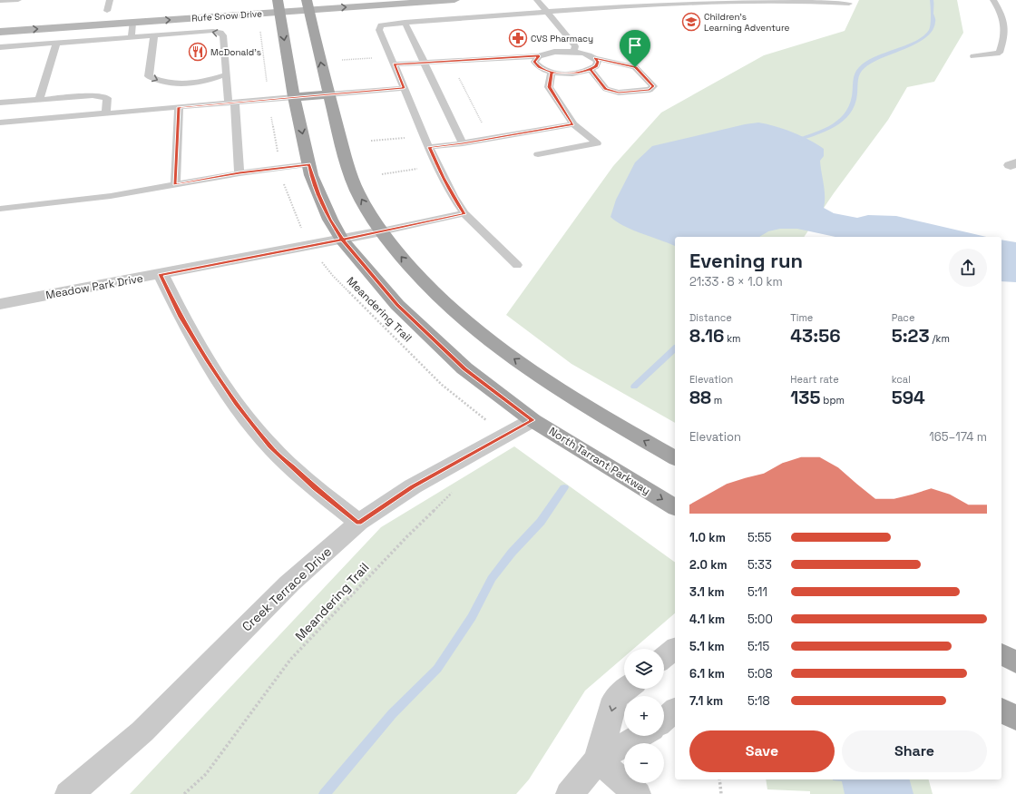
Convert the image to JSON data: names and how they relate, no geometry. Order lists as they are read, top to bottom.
{
  "streets": {
    "main road": ["Rufe Snow Drive", "North Tarrant Parkway"],
    "street": ["Meadow Park Drive", "Creek Terrace Drive"],
    "path": ["Meandering Trail"]
  },
  "crossings": [
    ["Rufe Snow Drive", "North Tarrant Parkway"],
    ["Meadow Park Drive", "North Tarrant Parkway"],
    ["North Tarrant Parkway", "Creek Terrace Drive"]
  ],
  "one_way": ["Rufe Snow Drive"],
  "places": {
    "school or university": ["Children's Learning Adventure"],
    "pharmacy": ["CVS Pharmacy"],
    "restaurant": ["McDonald's"]
  },
  "page": {
    "heading": ["Evening run", "21:33 · 8 × 1.0 km"],
    "stats": [
      ["Distance", "8.16 km"],
      ["Time", "43:56"],
      ["Pace", "5:23 /km"],
      ["Elevation", "88 m"],
      ["Heart rate", "135 bpm"],
      ["kcal", "594"]
    ],
    "chart": ["Elevation", "165–174 m"],
    "list": [
      {
        "name": "1.0 km",
        "note": "5:55"
      },
      {
        "name": "2.0 km",
        "note": "5:33"
      },
      {
        "name": "3.1 km",
        "note": "5:11"
      },
      {
        "name": "4.1 km",
        "note": "5:00"
      },
      {
        "name": "5.1 km",
        "note": "5:15"
      },
      {
        "name": "6.1 km",
        "note": "5:08"
      },
      {
        "name": "7.1 km",
        "note": "5:18"
      }
    ],
    "map_buttons": ["+", "−"],
    "buttons": ["Save", "Share"]
  }
}
